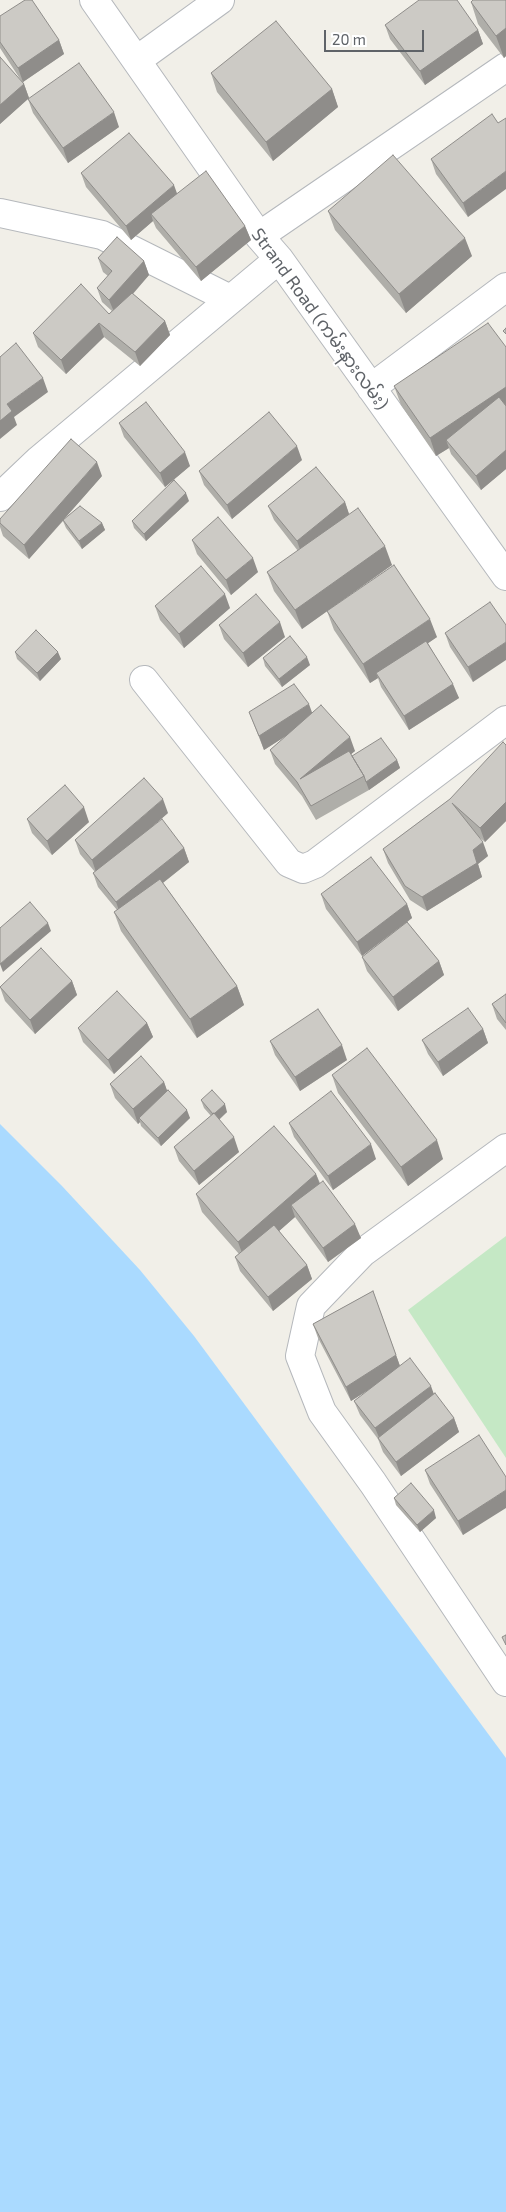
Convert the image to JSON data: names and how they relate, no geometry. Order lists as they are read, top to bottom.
{
  "streets": {
    "street": ["Strand Road (ကမ်းနားလမ်း)"]
  },
  "scale_bar": "20 m"
}
